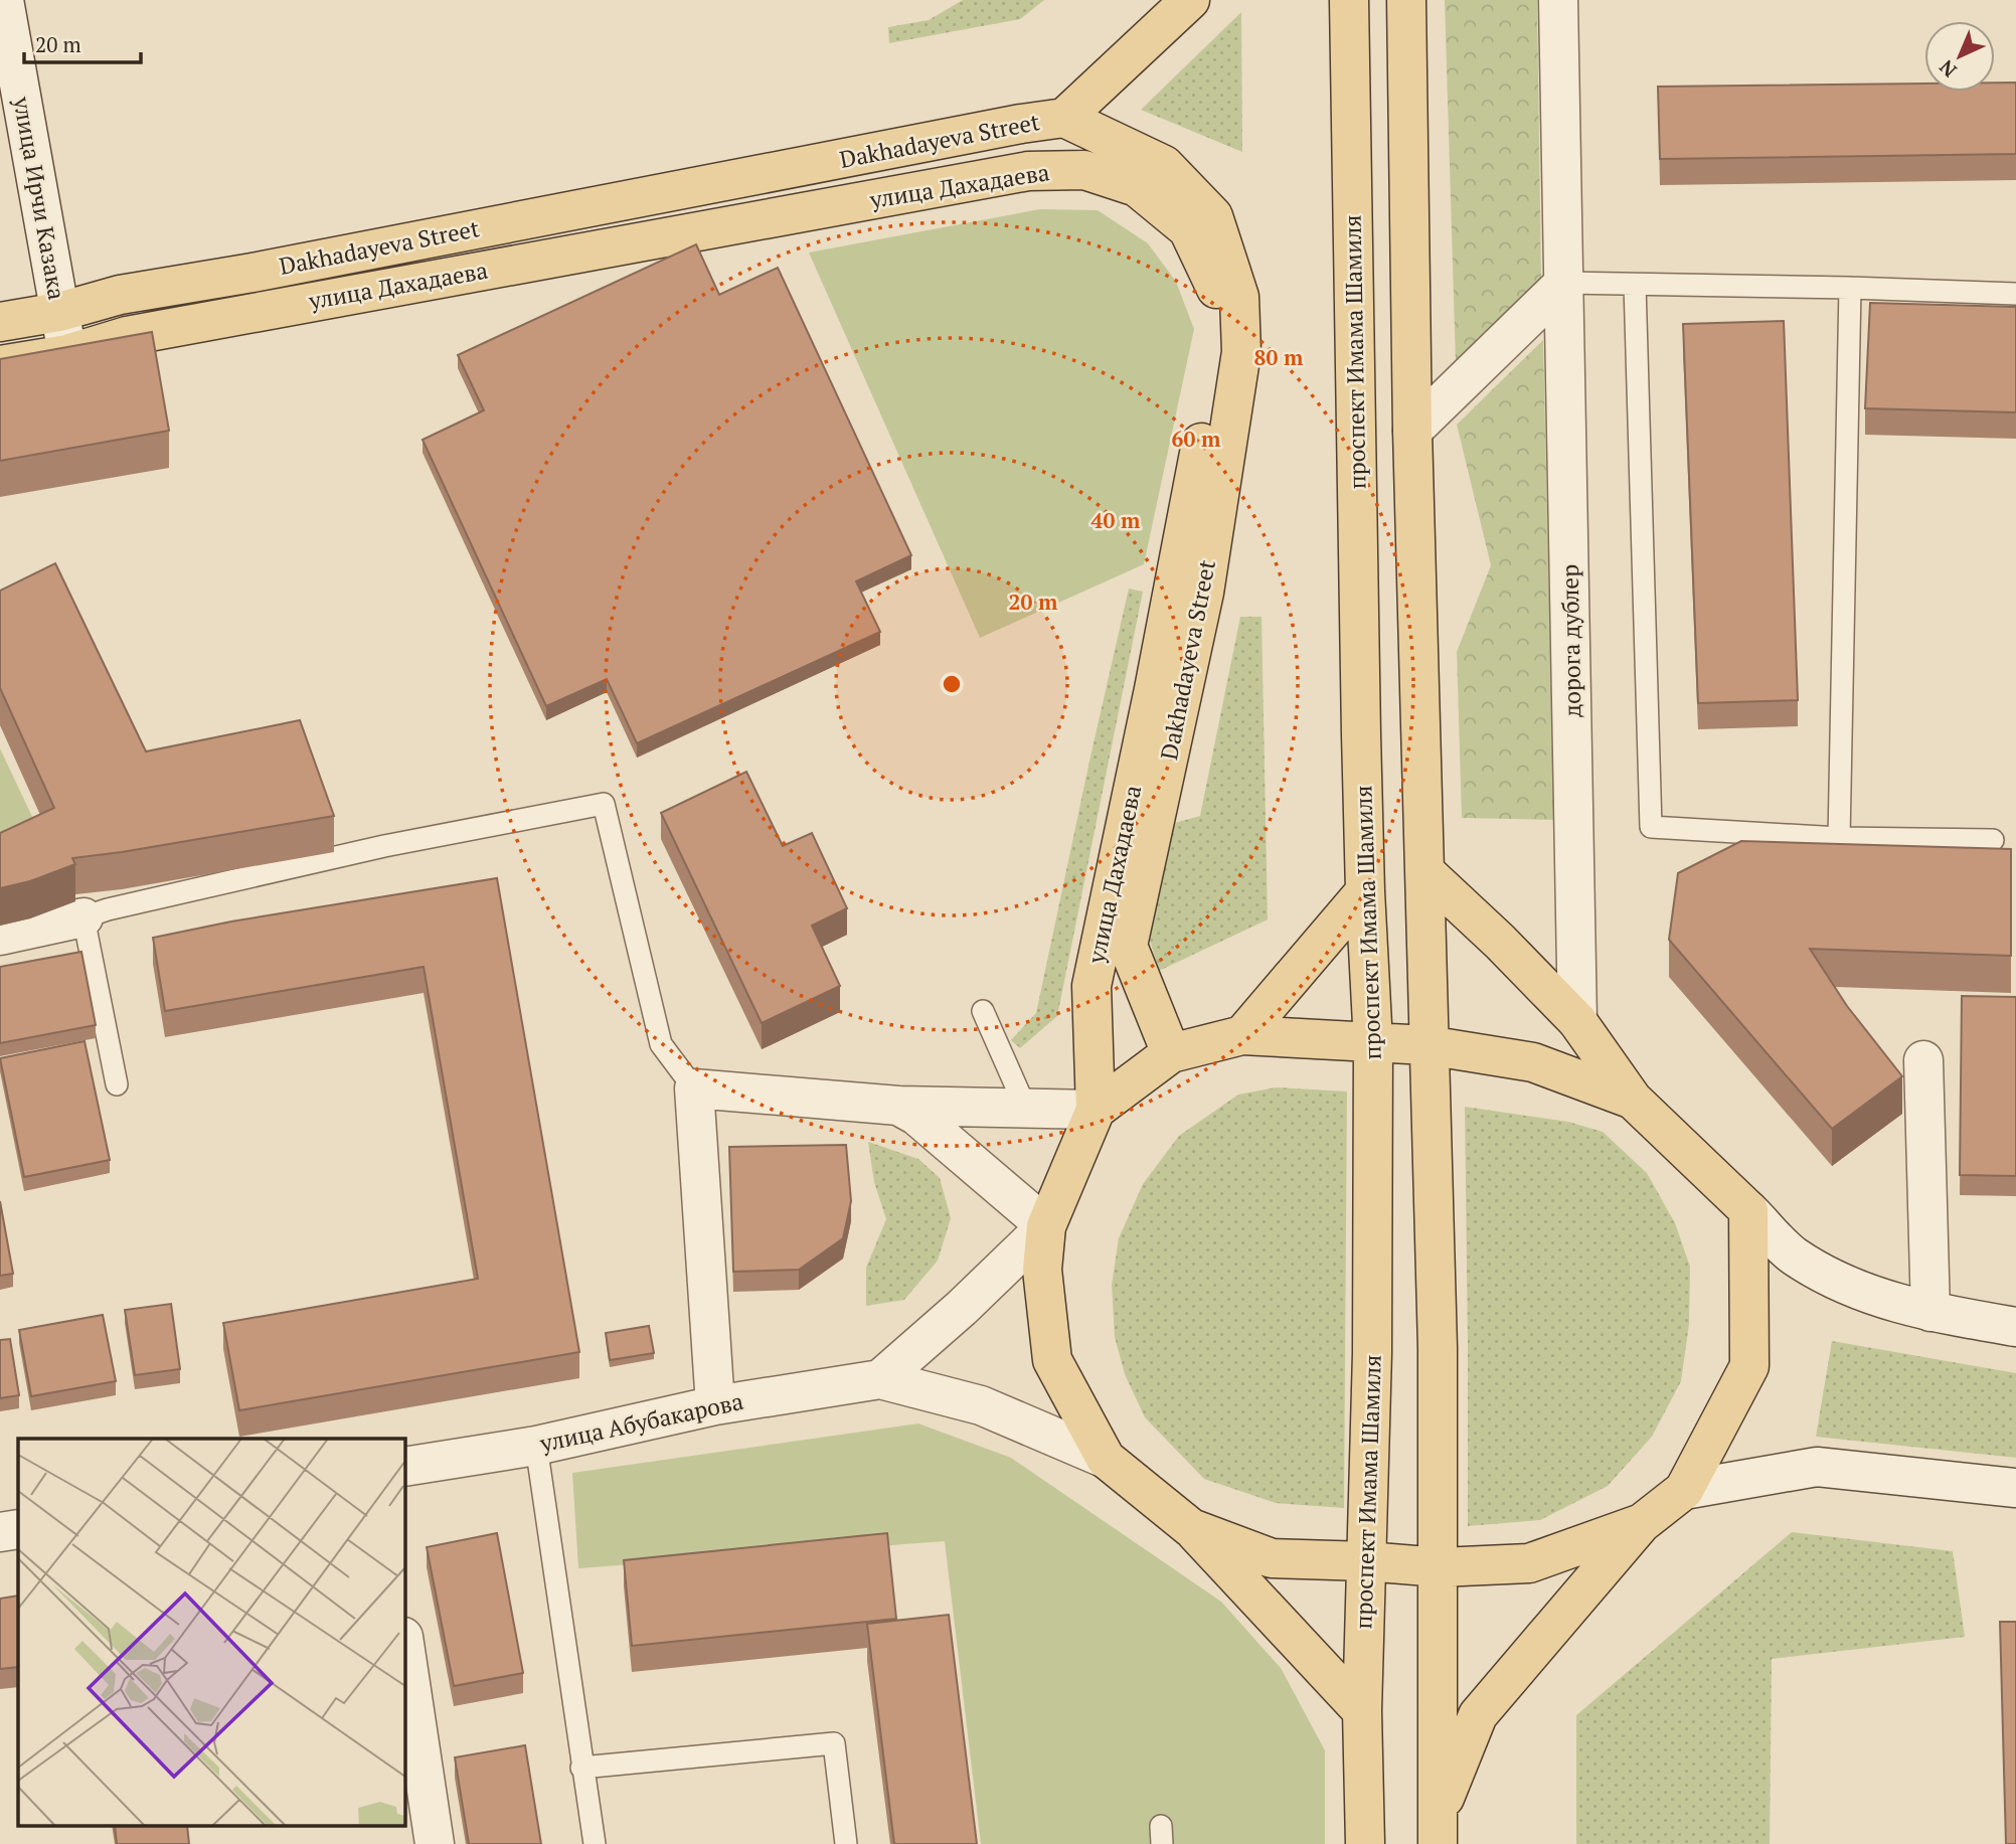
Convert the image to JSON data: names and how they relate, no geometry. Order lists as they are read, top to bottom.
{
  "streets": {
    "main road": [
      "Dakhadayeva Street",
      "улица Дахадаева",
      "проспект Имама Шамиля",
      "улица Абубакарова"
    ],
    "street": ["улица Ирчи Казака", "дорога дублер"]
  },
  "crossings": [
    ["Dakhadayeva Street", "улица Ирчи Казака"],
    ["улица Дахадаева", "улица Ирчи Казака"],
    ["улица Дахадаева", "улица Абубакарова"],
    ["проспект Имама Шамиля", "улица Абубакарова"]
  ],
  "scale_bar": "20 m",
  "north": "bottom left",
  "rings": [
    "80 m",
    "60 m",
    "40 m",
    "20 m"
  ]
}
